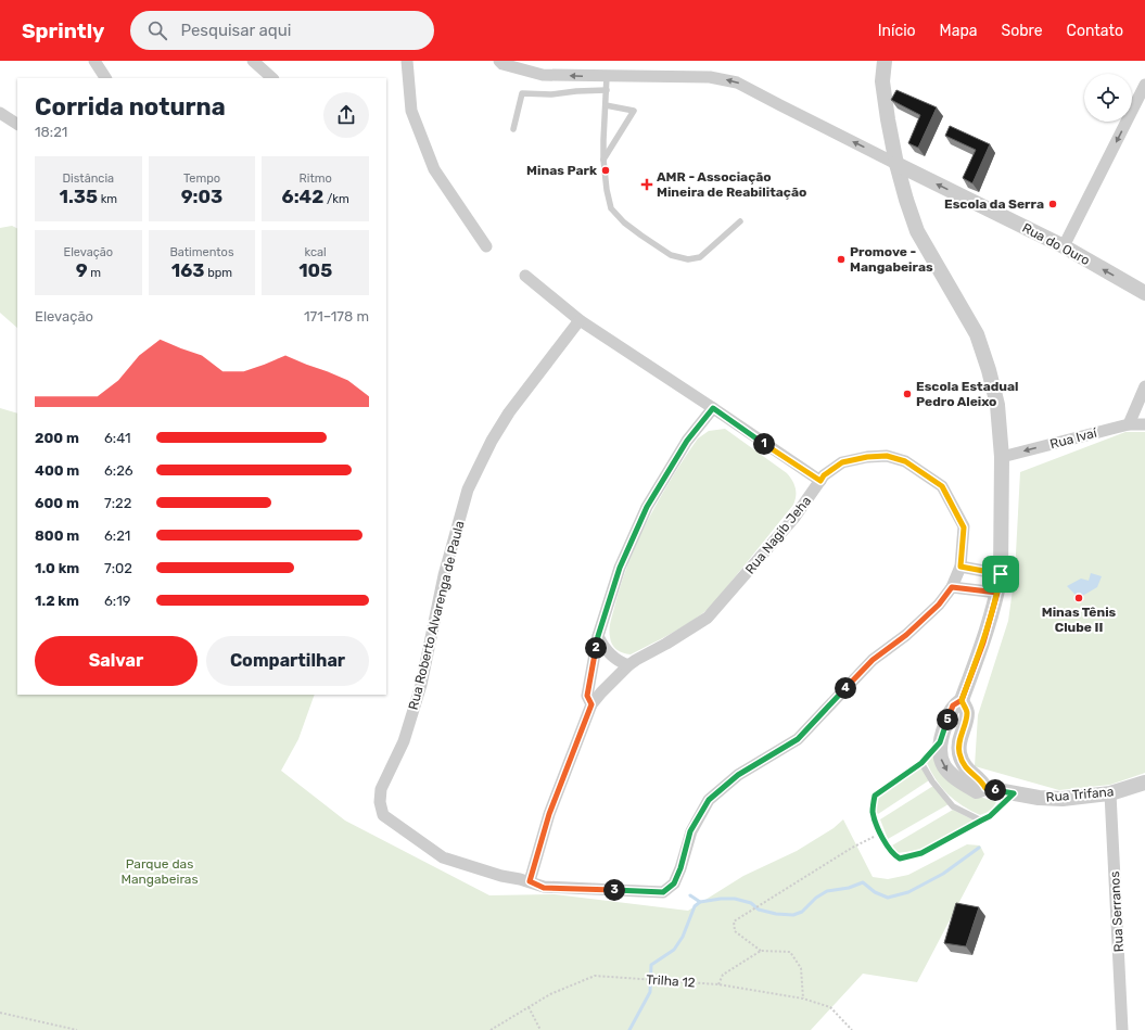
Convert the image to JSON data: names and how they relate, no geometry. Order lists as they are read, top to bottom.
{
  "streets": {
    "street": [
      "Rua do Ouro",
      "Rua Ivaí",
      "Rua Nagib Jeha",
      "Rua Roberto Alvarenga de Paula",
      "Rua Trifana",
      "Rua Serranos"
    ],
    "path": ["Trilha 12"]
  },
  "crossings": [
    ["Rua Nagib Jeha", "Rua Roberto Alvarenga de Paula"],
    ["Rua Trifana", "Rua Serranos"]
  ],
  "one_way": ["Rua do Ouro", "Rua Ivaí"],
  "parks": ["Parque das Mangabeiras"],
  "places": {
    "other": [
      "Minas Park",
      "Escola da Serra",
      "Promove - Mangabeiras",
      "Escola Estadual Pedro Aleixo",
      "Minas Tênis Clube II"
    ],
    "health": ["AMR - Associação Mineira de Reabilitação"]
  },
  "page": {
    "header": "Sprintly",
    "search": "Pesquisar aqui",
    "nav": [
      "Início",
      "Mapa",
      "Sobre",
      "Contato"
    ],
    "heading": ["Corrida noturna", "18:21"],
    "stats": [
      ["Distância", "1.35 km"],
      ["Tempo", "9:03"],
      ["Ritmo", "6:42 /km"],
      ["Elevação", "9 m"],
      ["Batimentos", "163 bpm"],
      ["kcal", "105"]
    ],
    "chart": ["Elevação", "171–178 m"],
    "list": [
      {
        "name": "200 m",
        "note": "6:41"
      },
      {
        "name": "400 m",
        "note": "6:26"
      },
      {
        "name": "600 m",
        "note": "7:22"
      },
      {
        "name": "800 m",
        "note": "6:21"
      },
      {
        "name": "1.0 km",
        "note": "7:02"
      },
      {
        "name": "1.2 km",
        "note": "6:19"
      }
    ],
    "pins": [
      "1",
      "2",
      "4",
      "5",
      "6",
      "3"
    ],
    "buttons": ["Salvar", "Compartilhar"]
  }
}
